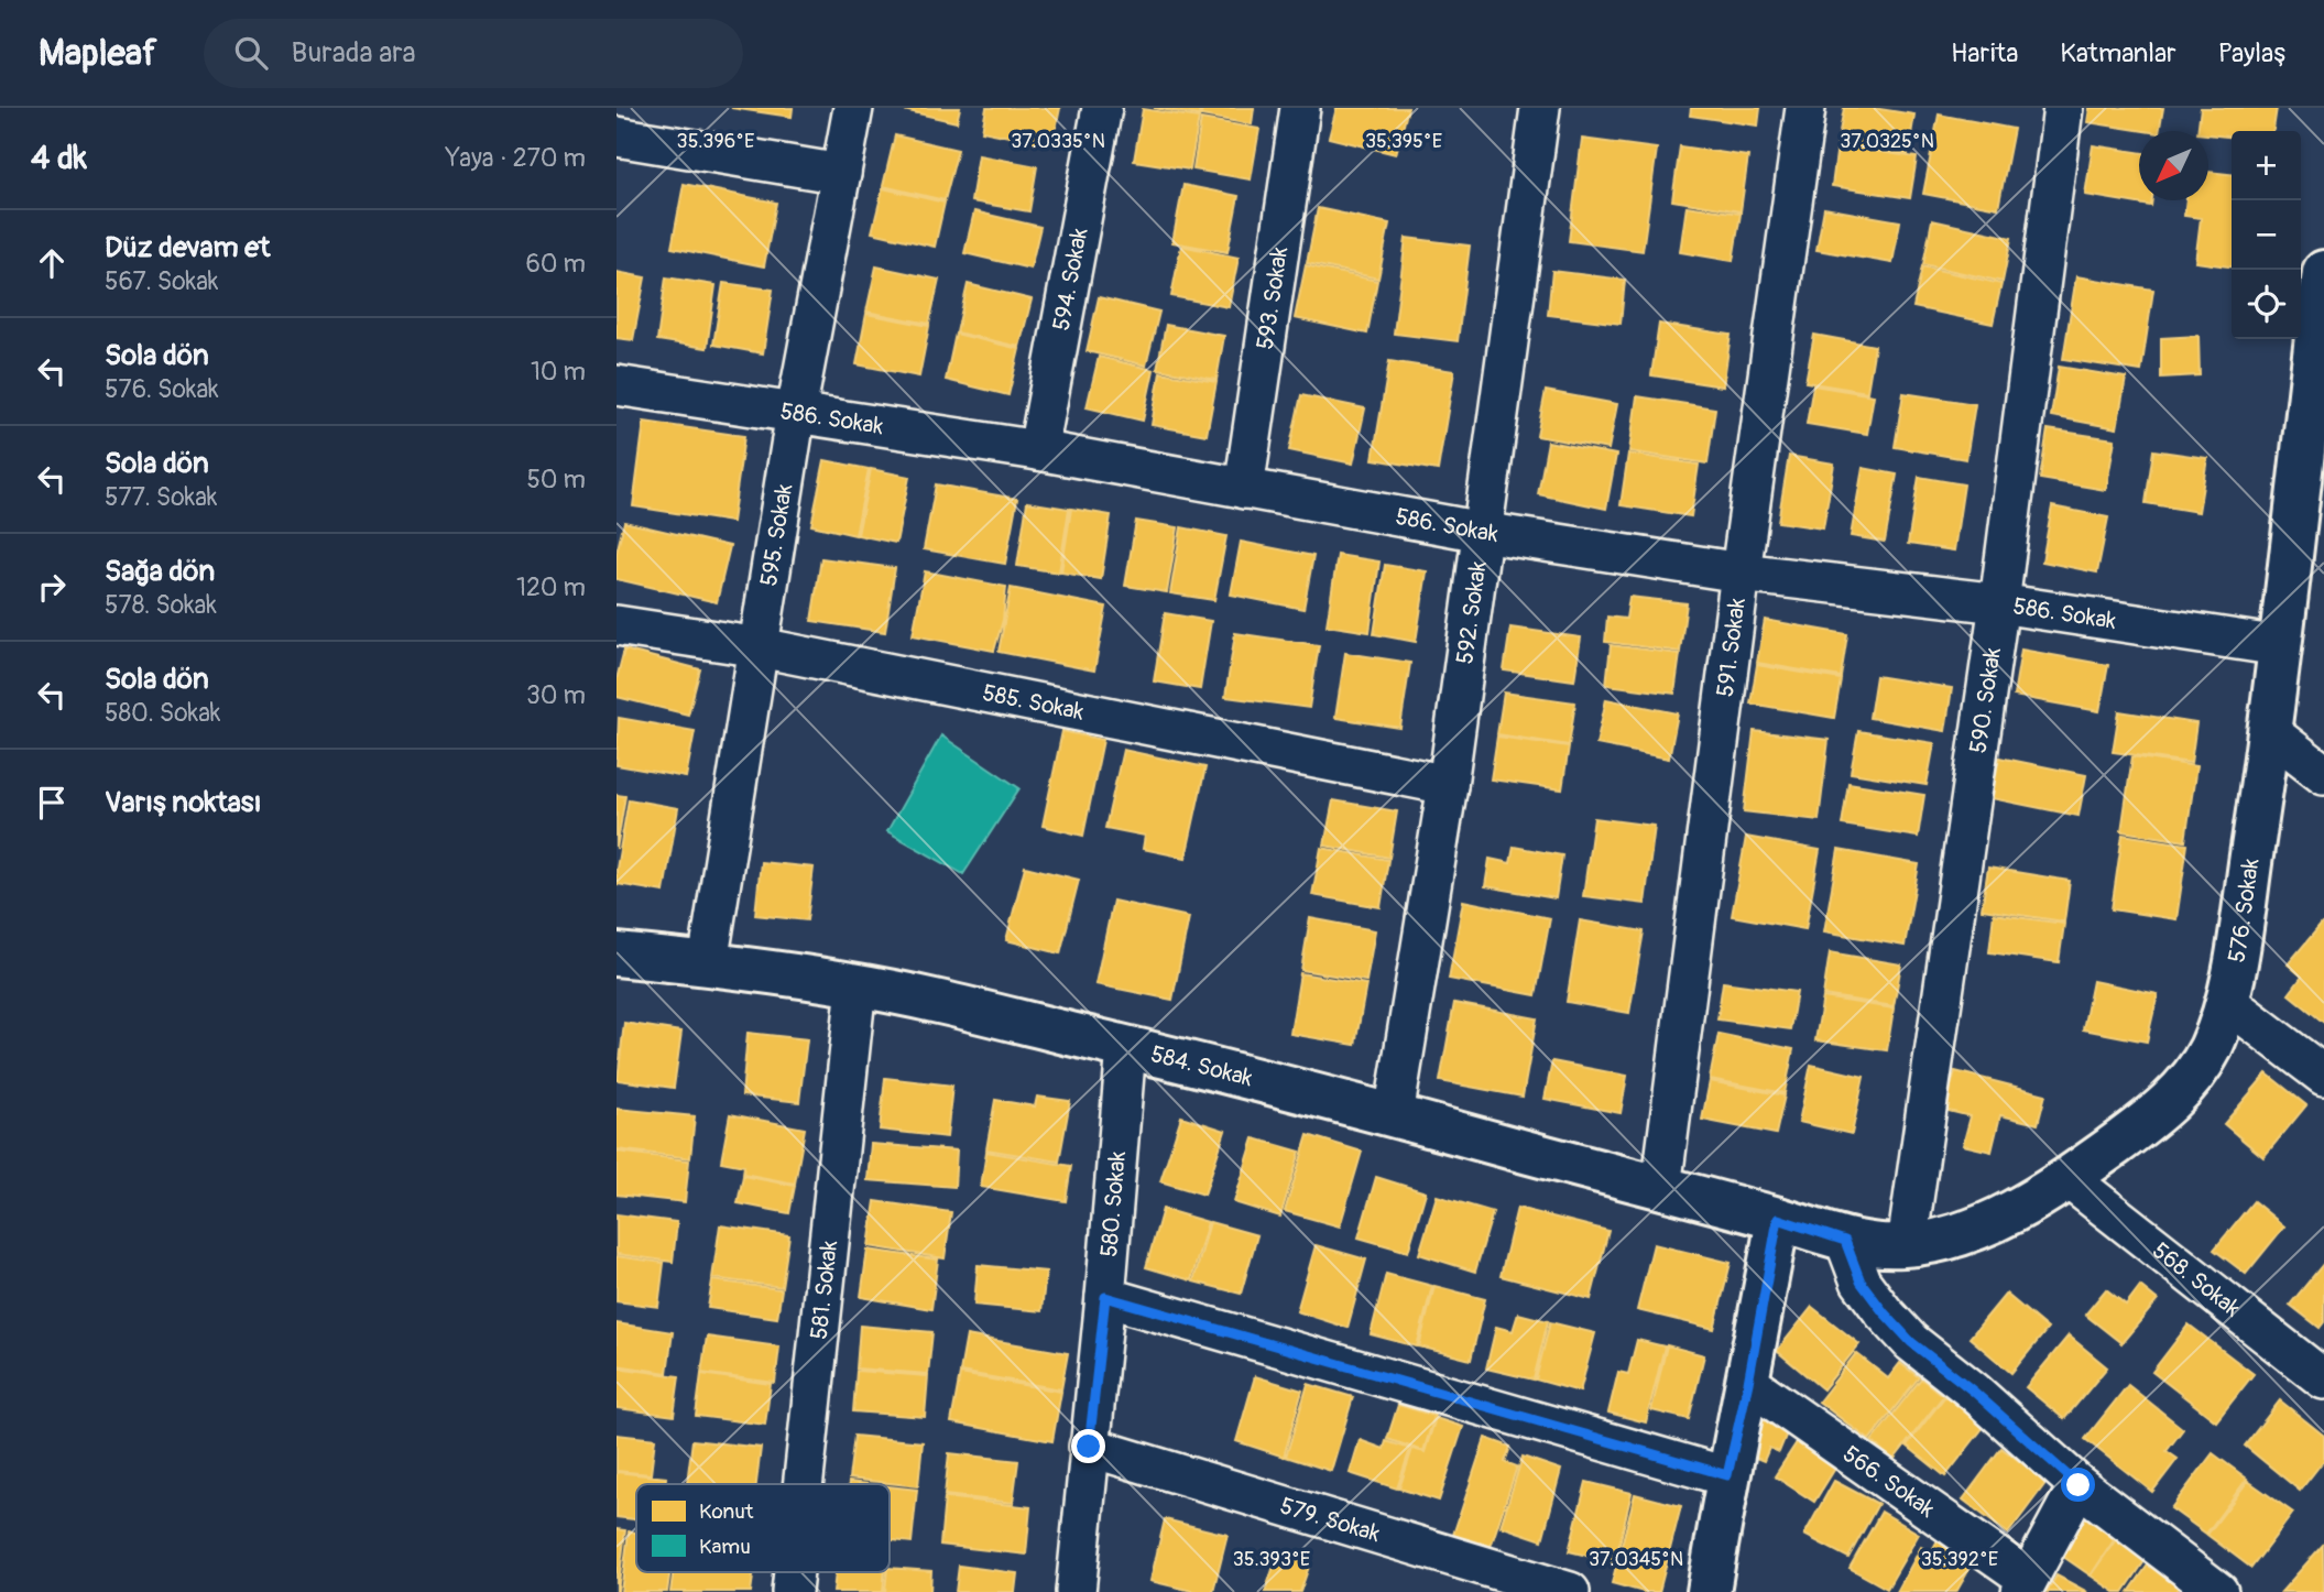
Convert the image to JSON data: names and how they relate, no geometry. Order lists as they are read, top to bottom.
{
  "streets": {
    "street": [
      "594. Sokak",
      "593. Sokak",
      "586. Sokak",
      "595. Sokak",
      "592. Sokak",
      "591. Sokak",
      "590. Sokak",
      "585. Sokak",
      "576. Sokak",
      "584. Sokak",
      "580. Sokak",
      "568. Sokak",
      "581. Sokak",
      "566. Sokak",
      "579. Sokak"
    ]
  },
  "crossings": [
    ["594. Sokak", "586. Sokak"],
    ["593. Sokak", "586. Sokak"],
    ["586. Sokak", "595. Sokak"],
    ["586. Sokak", "592. Sokak"],
    ["586. Sokak", "591. Sokak"],
    ["586. Sokak", "590. Sokak"],
    ["586. Sokak", "576. Sokak"],
    ["595. Sokak", "585. Sokak"],
    ["595. Sokak", "584. Sokak"],
    ["592. Sokak", "585. Sokak"],
    ["592. Sokak", "584. Sokak"],
    ["591. Sokak", "584. Sokak"],
    ["590. Sokak", "576. Sokak"],
    ["576. Sokak", "584. Sokak"],
    ["576. Sokak", "568. Sokak"],
    ["584. Sokak", "580. Sokak"],
    ["584. Sokak", "581. Sokak"],
    ["580. Sokak", "579. Sokak"]
  ],
  "legend": ["Konut", "Kamu"],
  "north": "bottom left",
  "page": {
    "header": "Mapleaf",
    "search": "Burada ara",
    "nav": ["Harita", "Katmanlar", "Paylaş"],
    "heading": ["4 dk", "Yaya · 270 m"],
    "map_buttons": ["+", "−"],
    "list": [
      ["Düz devam et", "567. Sokak", "60 m"],
      ["Sola dön", "576. Sokak", "10 m"],
      ["Sola dön", "577. Sokak", "50 m"],
      ["Sağa dön", "578. Sokak", "120 m"],
      ["Sola dön", "580. Sokak", "30 m"],
      "Varış noktası"
    ]
  },
  "coordinates": [
    "35.396°E",
    "35.395°E",
    "37.0335°N",
    "37.0325°N",
    "37.0345°N",
    "35.393°E",
    "35.392°E"
  ]
}
